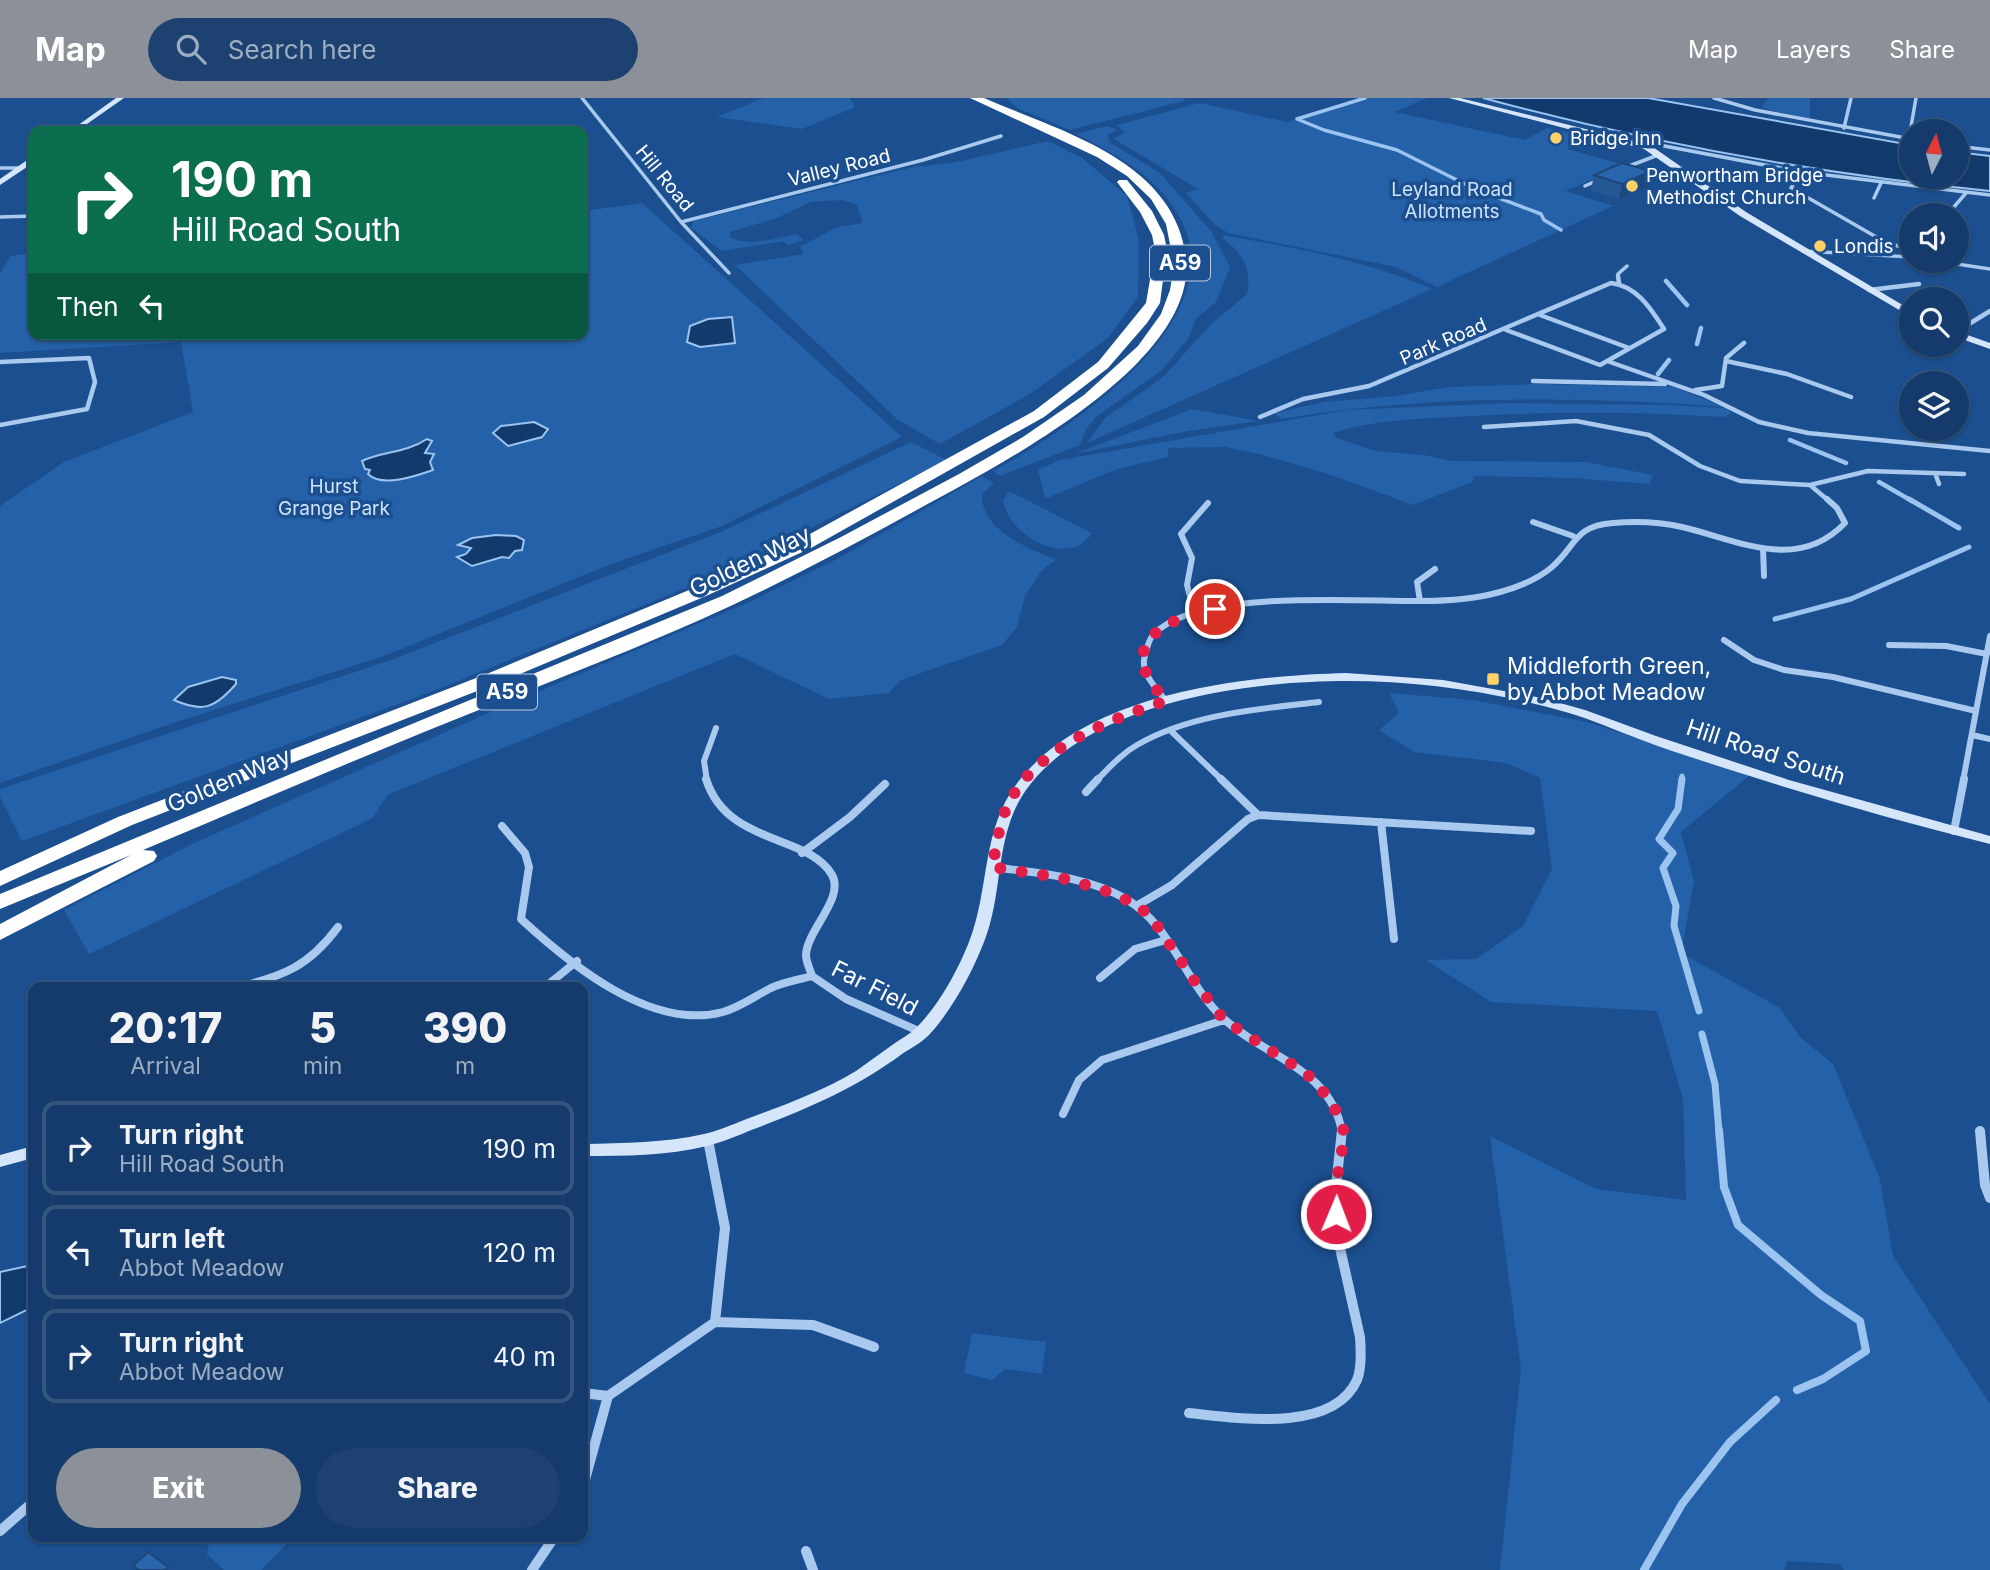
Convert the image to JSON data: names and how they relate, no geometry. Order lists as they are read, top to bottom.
{
  "streets": {
    "highway": ["A59", "Golden Way"],
    "street": [
      "Valley Road",
      "Hill Road",
      "Park Road",
      "Hill Road South",
      "Far Field"
    ]
  },
  "crossings": [
    ["Valley Road", "Hill Road"],
    ["Hill Road South", "Far Field"]
  ],
  "parks": ["Leyland Road Allotments", "Hurst Grange Park"],
  "places": {
    "other": ["Bridge Inn", "Penwortham Bridge Methodist Church", "Londis"],
    "transit": ["Middleforth Green, by Abbot Meadow"]
  },
  "north": "top",
  "page": {
    "header": "Map",
    "search": "Search here",
    "nav": ["Map", "Layers", "Share"],
    "turn": ["190 m", "Hill Road South"],
    "then": "Then",
    "eta": [
      "20:17",
      "Arrival",
      "5",
      "min",
      "390",
      "m"
    ],
    "list": [
      {
        "name": "Turn right",
        "note": "Hill Road South",
        "value": "190 m"
      },
      {
        "name": "Turn left",
        "note": "Abbot Meadow",
        "value": "120 m"
      },
      {
        "name": "Turn right",
        "note": "Abbot Meadow",
        "value": "40 m"
      }
    ],
    "buttons": ["Exit", "Share"]
  }
}
